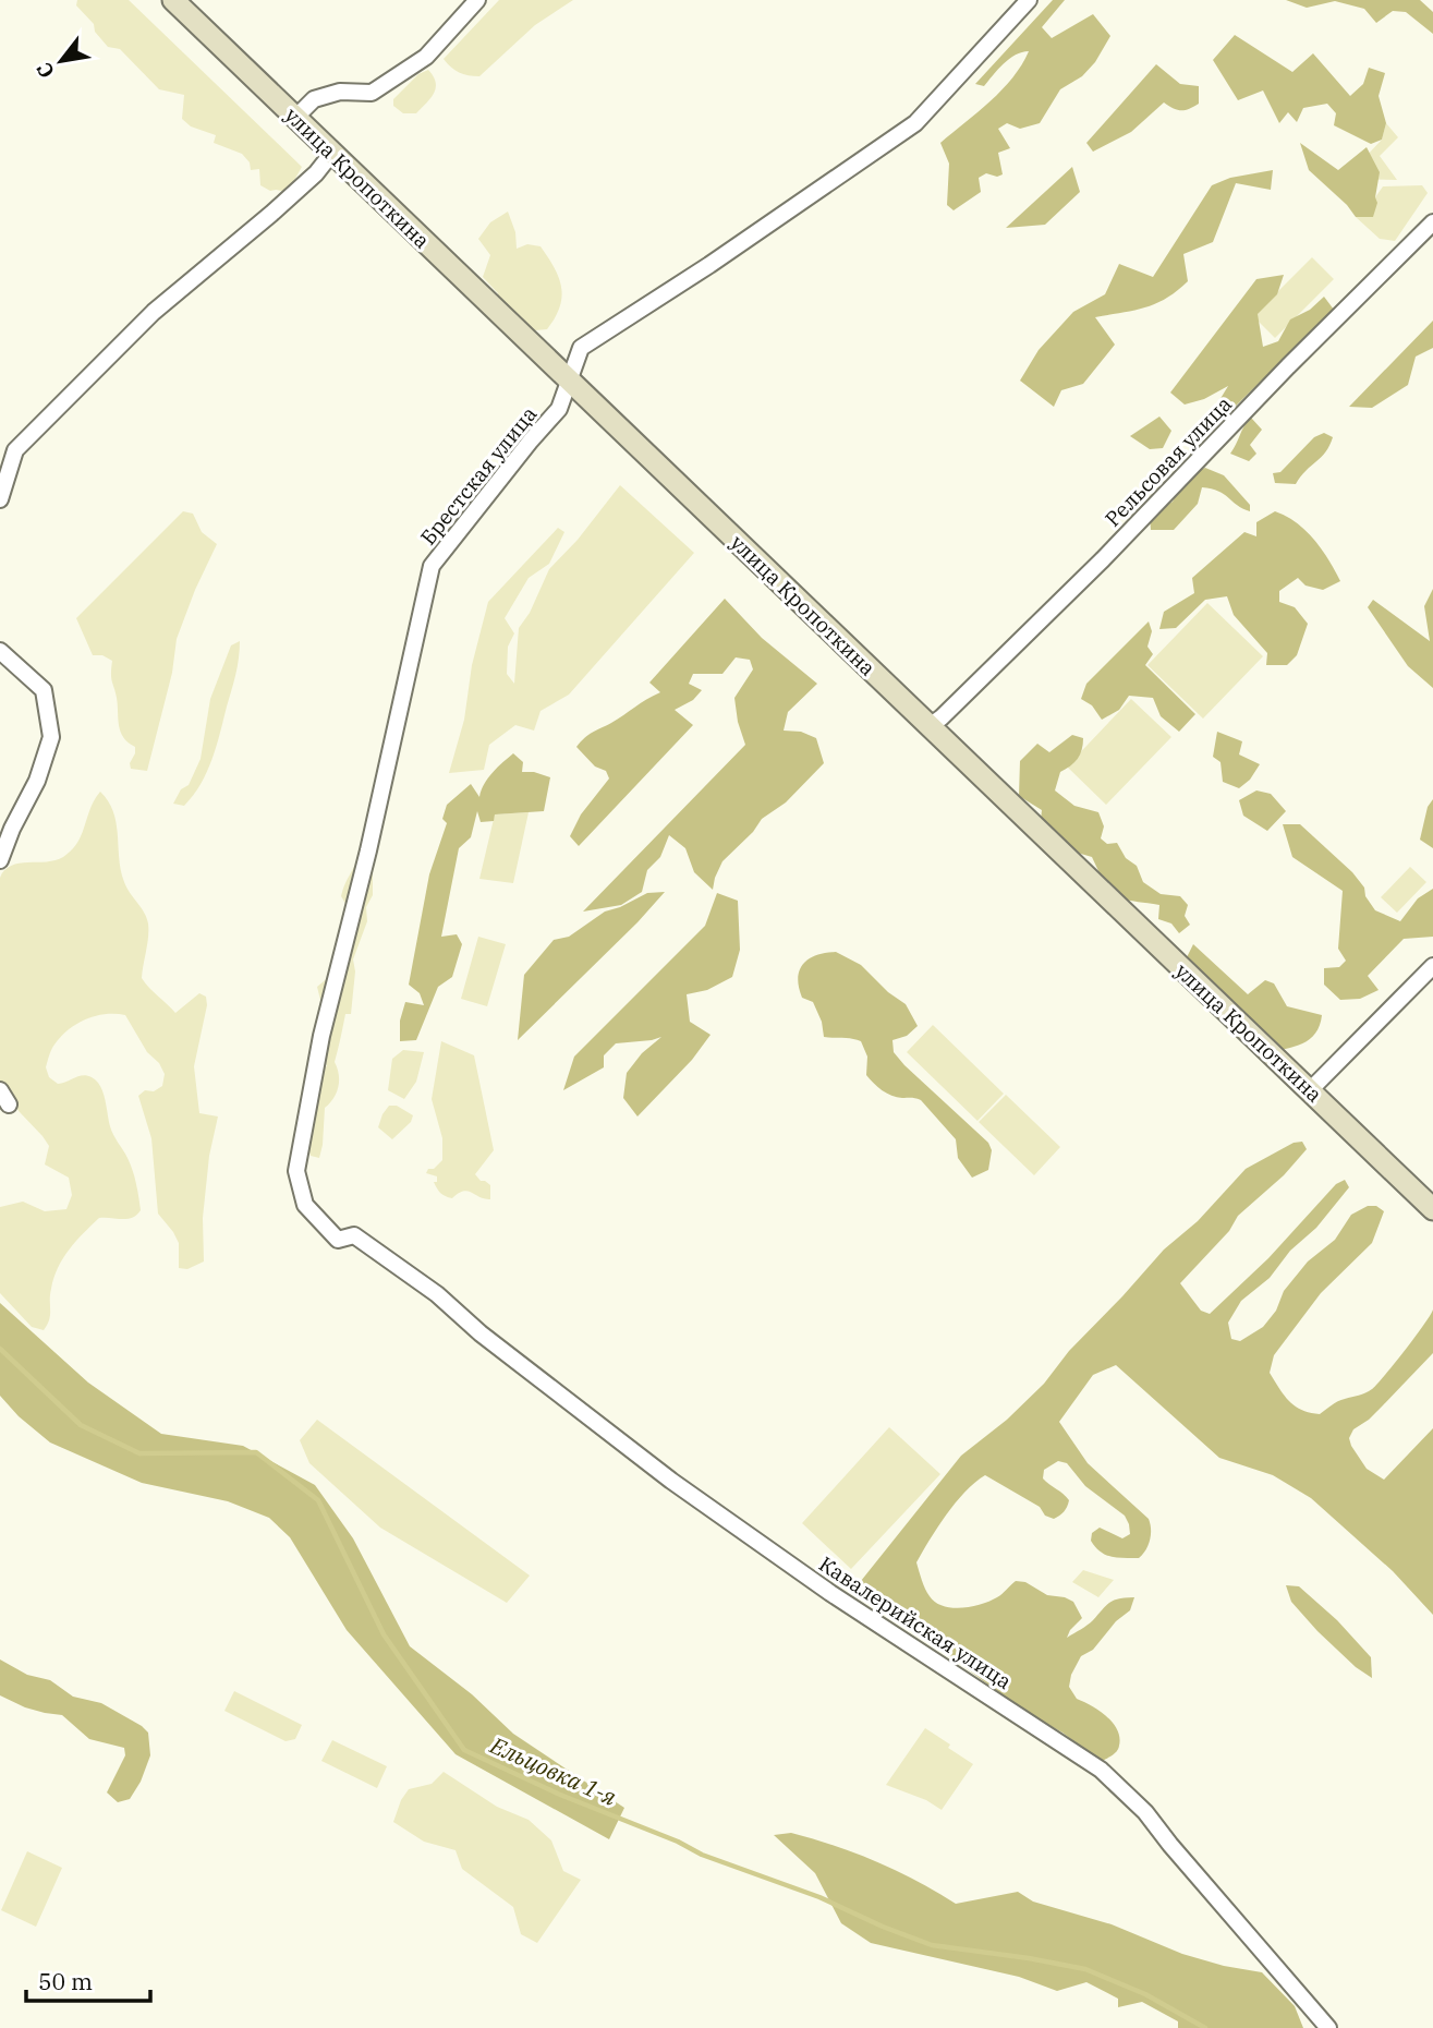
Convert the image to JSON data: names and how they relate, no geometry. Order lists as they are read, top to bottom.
{
  "streets": {
    "main road": ["улица Кропоткина"],
    "street": ["Рельсовая улица", "Брестская улица", "Кавалерийская улица"]
  },
  "crossings": [
    ["улица Кропоткина", "Рельсовая улица"],
    ["улица Кропоткина", "Брестская улица"],
    ["Брестская улица", "Кавалерийская улица"]
  ],
  "water": ["Ельцовка 1-я"],
  "scale_bar": "50 m",
  "north": "bottom left"
}
